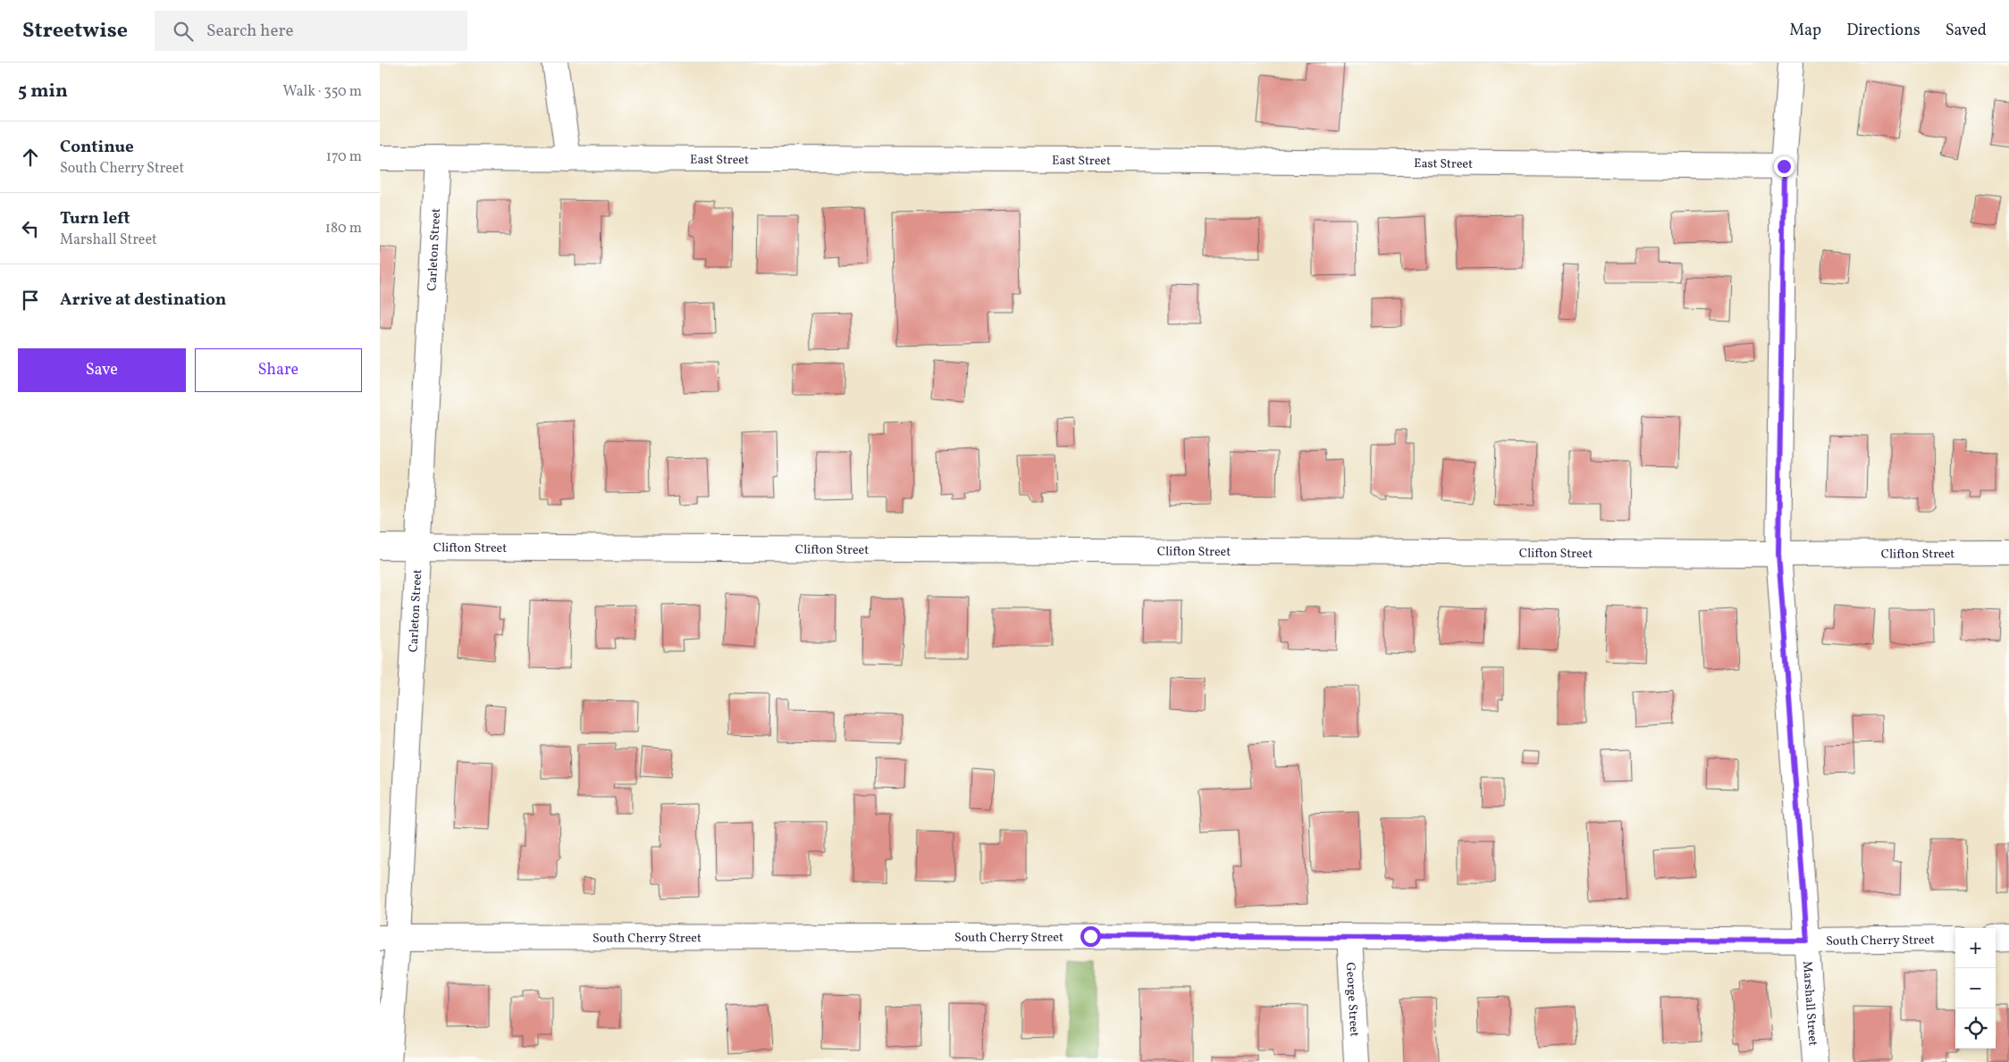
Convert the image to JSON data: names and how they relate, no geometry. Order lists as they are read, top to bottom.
{
  "streets": {
    "street": [
      "East Street",
      "Carleton Street",
      "Clifton Street",
      "South Cherry Street",
      "George Street",
      "Marshall Street"
    ]
  },
  "crossings": [
    ["East Street", "Carleton Street"],
    ["East Street", "Marshall Street"],
    ["Carleton Street", "Clifton Street"],
    ["Carleton Street", "South Cherry Street"],
    ["Clifton Street", "Marshall Street"],
    ["South Cherry Street", "George Street"],
    ["South Cherry Street", "Marshall Street"]
  ],
  "page": {
    "header": "Streetwise",
    "search": "Search here",
    "nav": ["Map", "Directions", "Saved"],
    "heading": ["5 min", "Walk · 350 m"],
    "list": [
      ["Continue", "South Cherry Street", "170 m"],
      ["Turn left", "Marshall Street", "180 m"],
      "Arrive at destination"
    ],
    "buttons": ["Save", "Share"],
    "map_buttons": ["+", "−"]
  }
}
